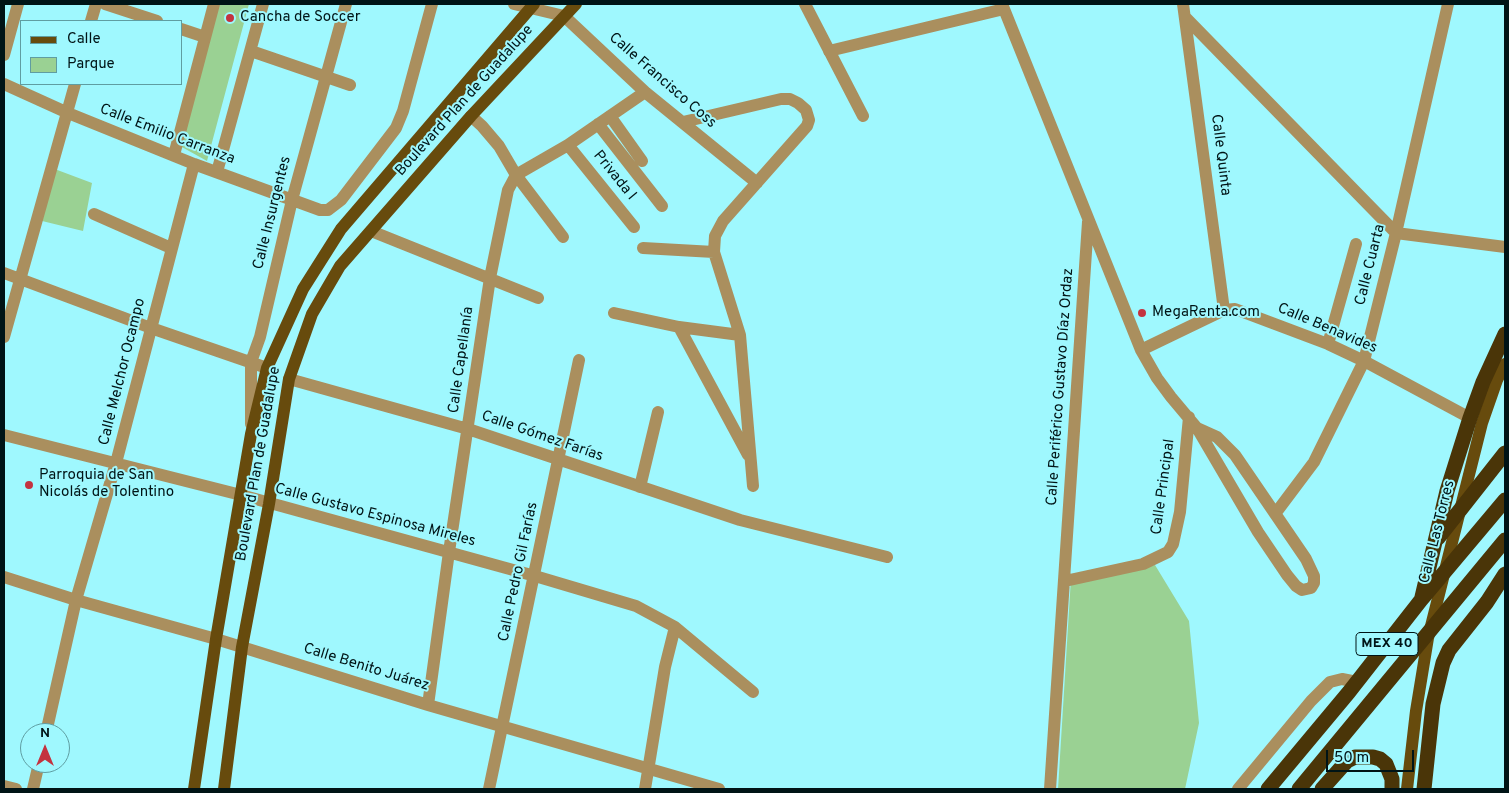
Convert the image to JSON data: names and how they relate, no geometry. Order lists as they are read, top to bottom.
{
  "streets": {
    "highway": ["MEX 40"],
    "main road": ["Boulevard Plan de Guadalupe", "Calle Las Torres"],
    "street": [
      "Calle Francisco Coss",
      "Calle Emilio Carranza",
      "Calle Quinta",
      "Privada I",
      "Calle Insurgentes",
      "Calle Cuarta",
      "Calle Benavides",
      "Calle Capellanía",
      "Calle Melchor Ocampo",
      "Calle Periférico Gustavo Díaz Ordaz",
      "Calle Gómez Farías",
      "Calle Principal",
      "Calle Gustavo Espinosa Mireles",
      "Calle Pedro Gil Farías",
      "Calle Benito Juárez"
    ]
  },
  "crossings": [
    ["Calle Francisco Coss", "Boulevard Plan de Guadalupe"],
    ["Boulevard Plan de Guadalupe", "Calle Insurgentes"],
    ["Boulevard Plan de Guadalupe", "Calle Gómez Farías"],
    ["Boulevard Plan de Guadalupe", "Calle Gustavo Espinosa Mireles"],
    ["Boulevard Plan de Guadalupe", "Calle Benito Juárez"],
    ["Calle Emilio Carranza", "Calle Insurgentes"],
    ["Calle Emilio Carranza", "Calle Melchor Ocampo"],
    ["Calle Quinta", "Calle Benavides"],
    ["Calle Cuarta", "Calle Benavides"],
    ["Calle Cuarta", "Calle Principal"],
    ["Calle Benavides", "Calle Las Torres"],
    ["Calle Capellanía", "Calle Gómez Farías"],
    ["Calle Capellanía", "Calle Gustavo Espinosa Mireles"],
    ["Calle Capellanía", "Calle Benito Juárez"],
    ["Calle Melchor Ocampo", "Calle Gustavo Espinosa Mireles"],
    ["Calle Melchor Ocampo", "Calle Benito Juárez"],
    ["Calle Periférico Gustavo Díaz Ordaz", "Calle Principal"],
    ["Calle Gómez Farías", "Calle Pedro Gil Farías"],
    ["Calle Gustavo Espinosa Mireles", "Calle Pedro Gil Farías"],
    ["Calle Pedro Gil Farías", "Calle Benito Juárez"]
  ],
  "places": ["Cancha de Soccer", "MegaRenta.com", "Parroquia de San Nicolás de Tolentino"],
  "legend": ["Calle", "Parque"],
  "scale_bar": "50 m",
  "north": "top"
}
